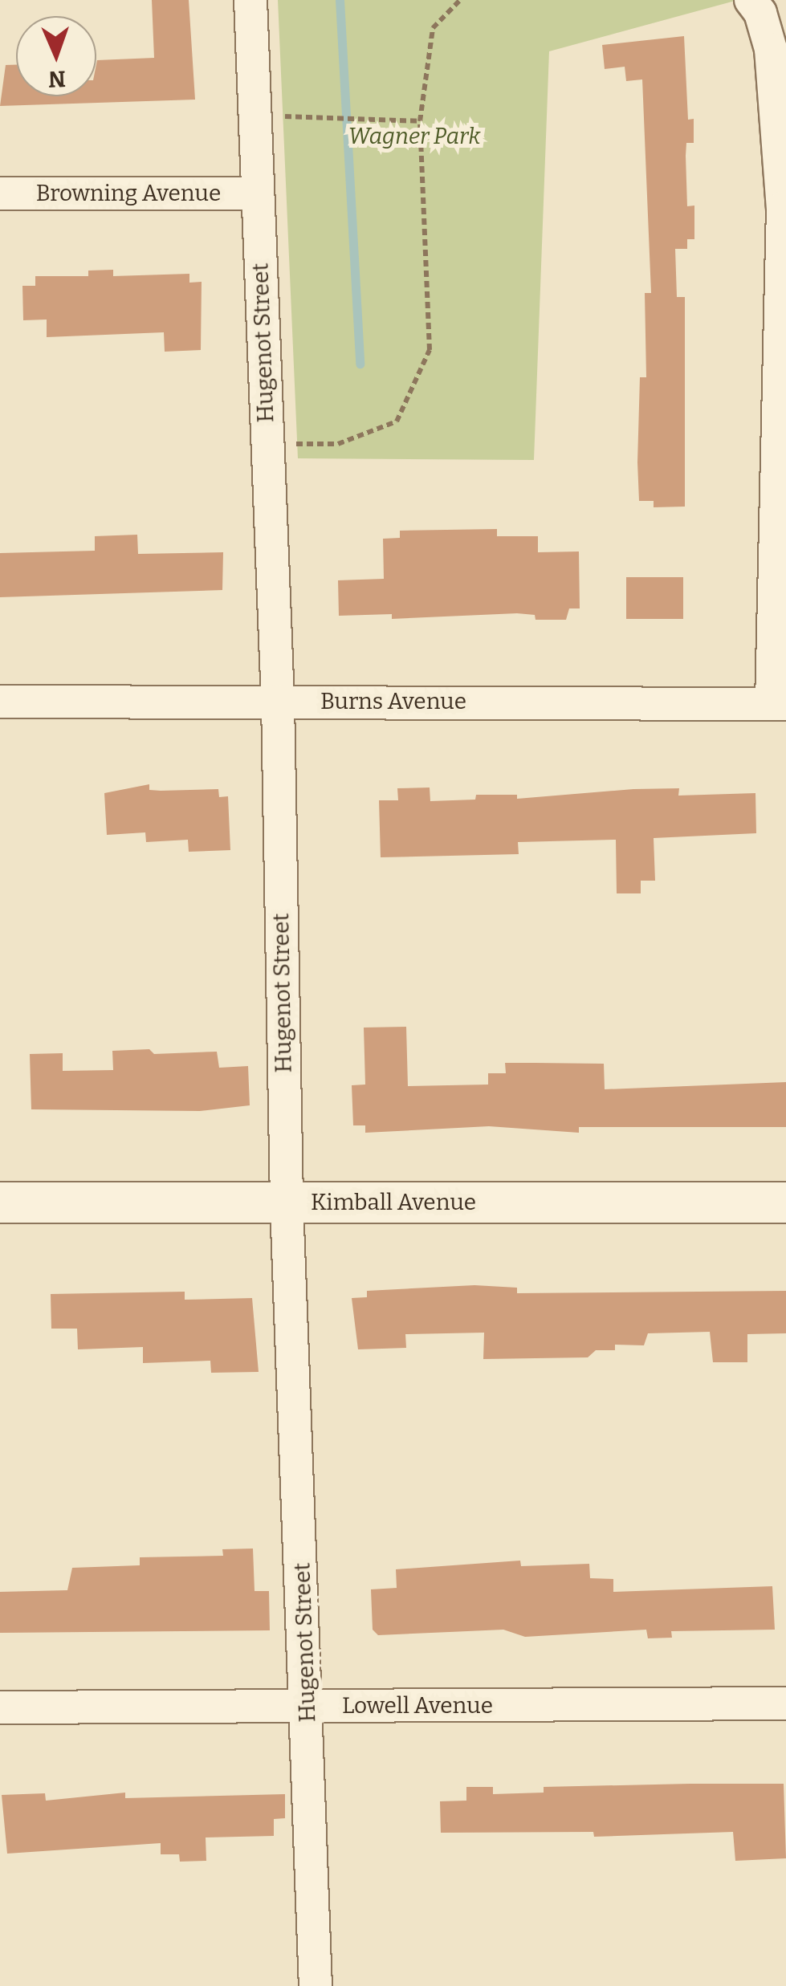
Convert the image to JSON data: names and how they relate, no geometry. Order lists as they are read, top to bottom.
{
  "streets": {
    "street": [
      "Browning Avenue",
      "Hugenot Street",
      "Burns Avenue",
      "Kimball Avenue",
      "Lowell Avenue"
    ]
  },
  "crossings": [
    ["Browning Avenue", "Hugenot Street"],
    ["Hugenot Street", "Burns Avenue"],
    ["Hugenot Street", "Kimball Avenue"],
    ["Hugenot Street", "Lowell Avenue"]
  ],
  "parks": ["Wagner Park"],
  "north": "bottom"
}
